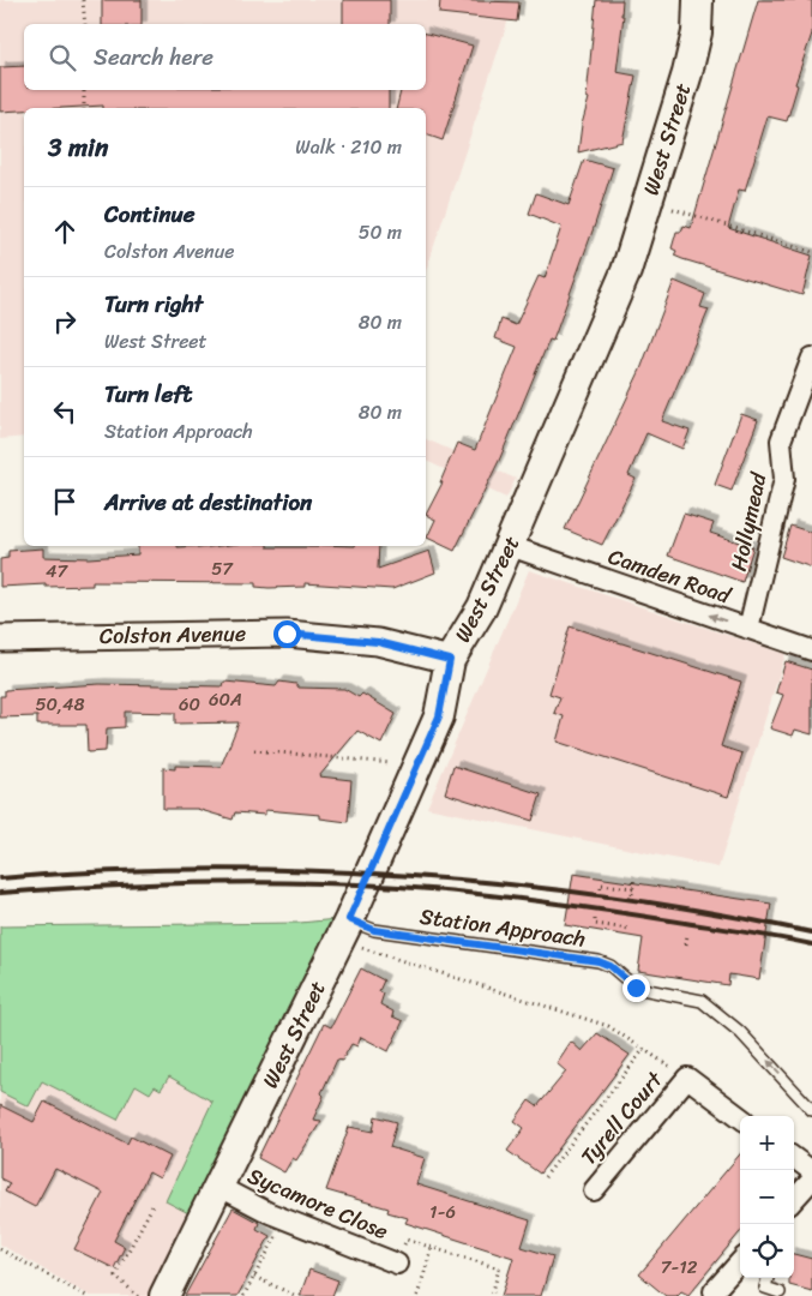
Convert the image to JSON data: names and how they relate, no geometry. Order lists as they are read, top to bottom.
{
  "streets": {
    "main road": ["West Street"],
    "street": [
      "Hollymead",
      "Camden Road",
      "Colston Avenue",
      "Tyrell Court",
      "Sycamore Close"
    ],
    "lane": ["Station Approach"]
  },
  "crossings": [
    ["West Street", "Camden Road"],
    ["West Street", "Colston Avenue"],
    ["West Street", "Station Approach"],
    ["West Street", "Sycamore Close"],
    ["Hollymead", "Camden Road"]
  ],
  "one_way": ["Camden Road", "Station Approach"],
  "house_numbers": [
    "57",
    "47",
    "60A",
    "50,48",
    "60",
    "1-6",
    "7-12"
  ],
  "page": {
    "search": "Search here",
    "heading": ["3 min", "Walk · 210 m"],
    "list": [
      ["Continue", "Colston Avenue", "50 m"],
      ["Turn right", "West Street", "80 m"],
      ["Turn left", "Station Approach", "80 m"],
      "Arrive at destination"
    ],
    "map_buttons": ["+", "−"]
  }
}
